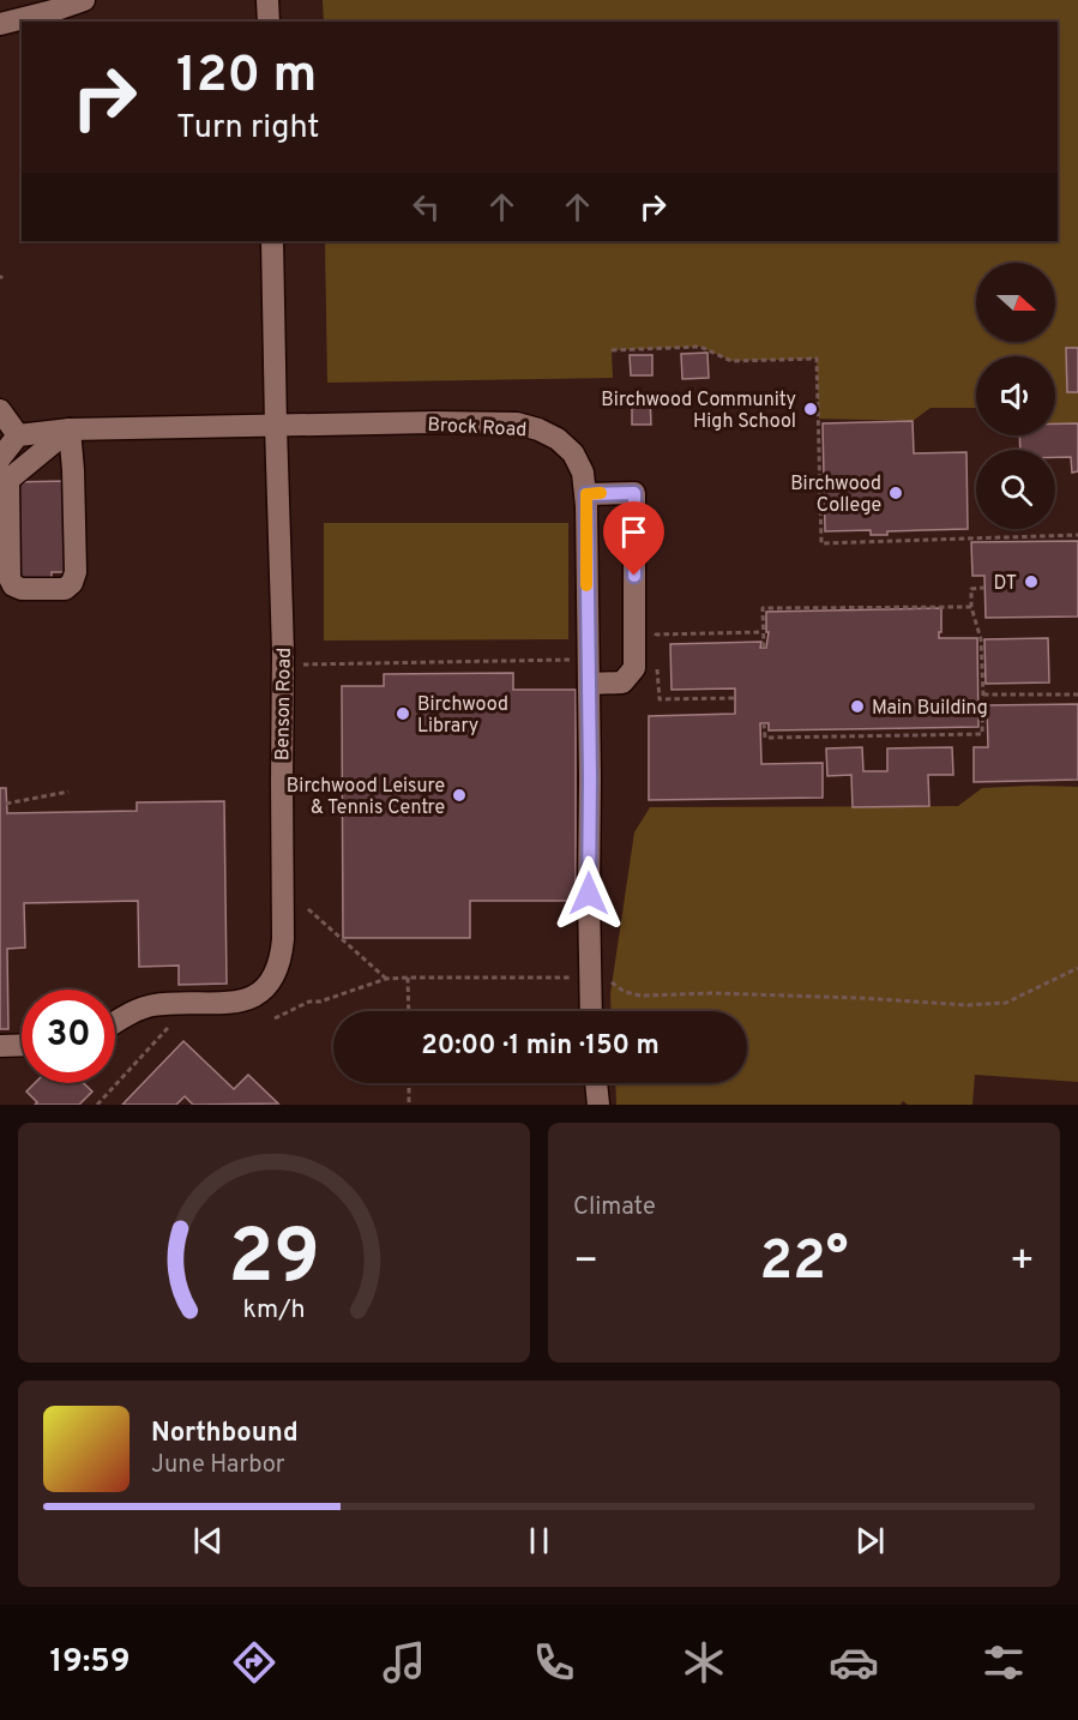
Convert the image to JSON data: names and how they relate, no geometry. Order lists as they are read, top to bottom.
{
  "streets": {
    "street": ["Brock Road", "Benson Road"]
  },
  "crossings": [
    ["Brock Road", "Benson Road"]
  ],
  "places": [
    "Birchwood Community High School",
    "Birchwood College",
    "DT",
    "Main Building",
    "Birchwood Library",
    "Birchwood Leisure & Tennis Centre"
  ],
  "north": "right",
  "page": {
    "turn": ["120 m", "Turn right"],
    "limit": "30",
    "trip": "20:00 · 1 min · 150 m",
    "tile": "Climate",
    "heat": ["−", "22°", "+"],
    "song": ["Northbound", "June Harbor"],
    "tabs": "19:59",
    "gauge": ["29", "km/h"]
  }
}
